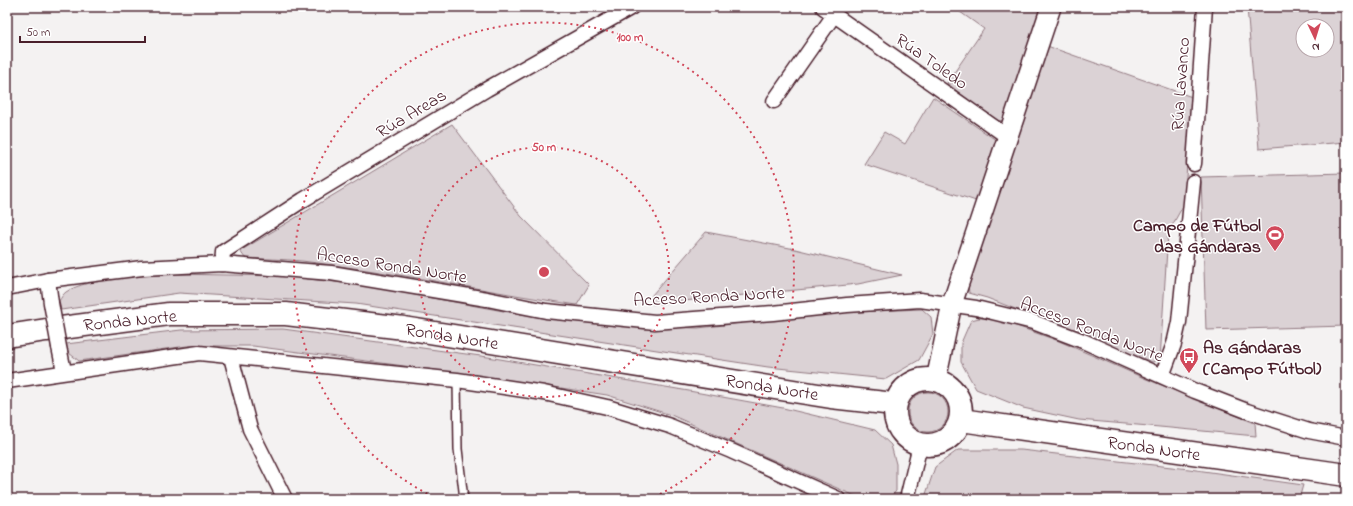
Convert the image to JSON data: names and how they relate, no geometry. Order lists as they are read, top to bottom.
{
  "streets": {
    "highway": ["Ronda Norte"],
    "street": [
      "Rúa Toledo",
      "Rúa Lavanco",
      "Rúa Areas",
      "Acceso Ronda Norte"
    ]
  },
  "crossings": [
    ["Rúa Areas", "Acceso Ronda Norte"]
  ],
  "places": {
    "sports": ["Campo de Fútbol das Gándaras"],
    "bus stop": ["As Gándaras (Campo Fútbol)"]
  },
  "scale_bar": "50 m",
  "north": "bottom",
  "rings": ["100 m", "50 m"]
}
